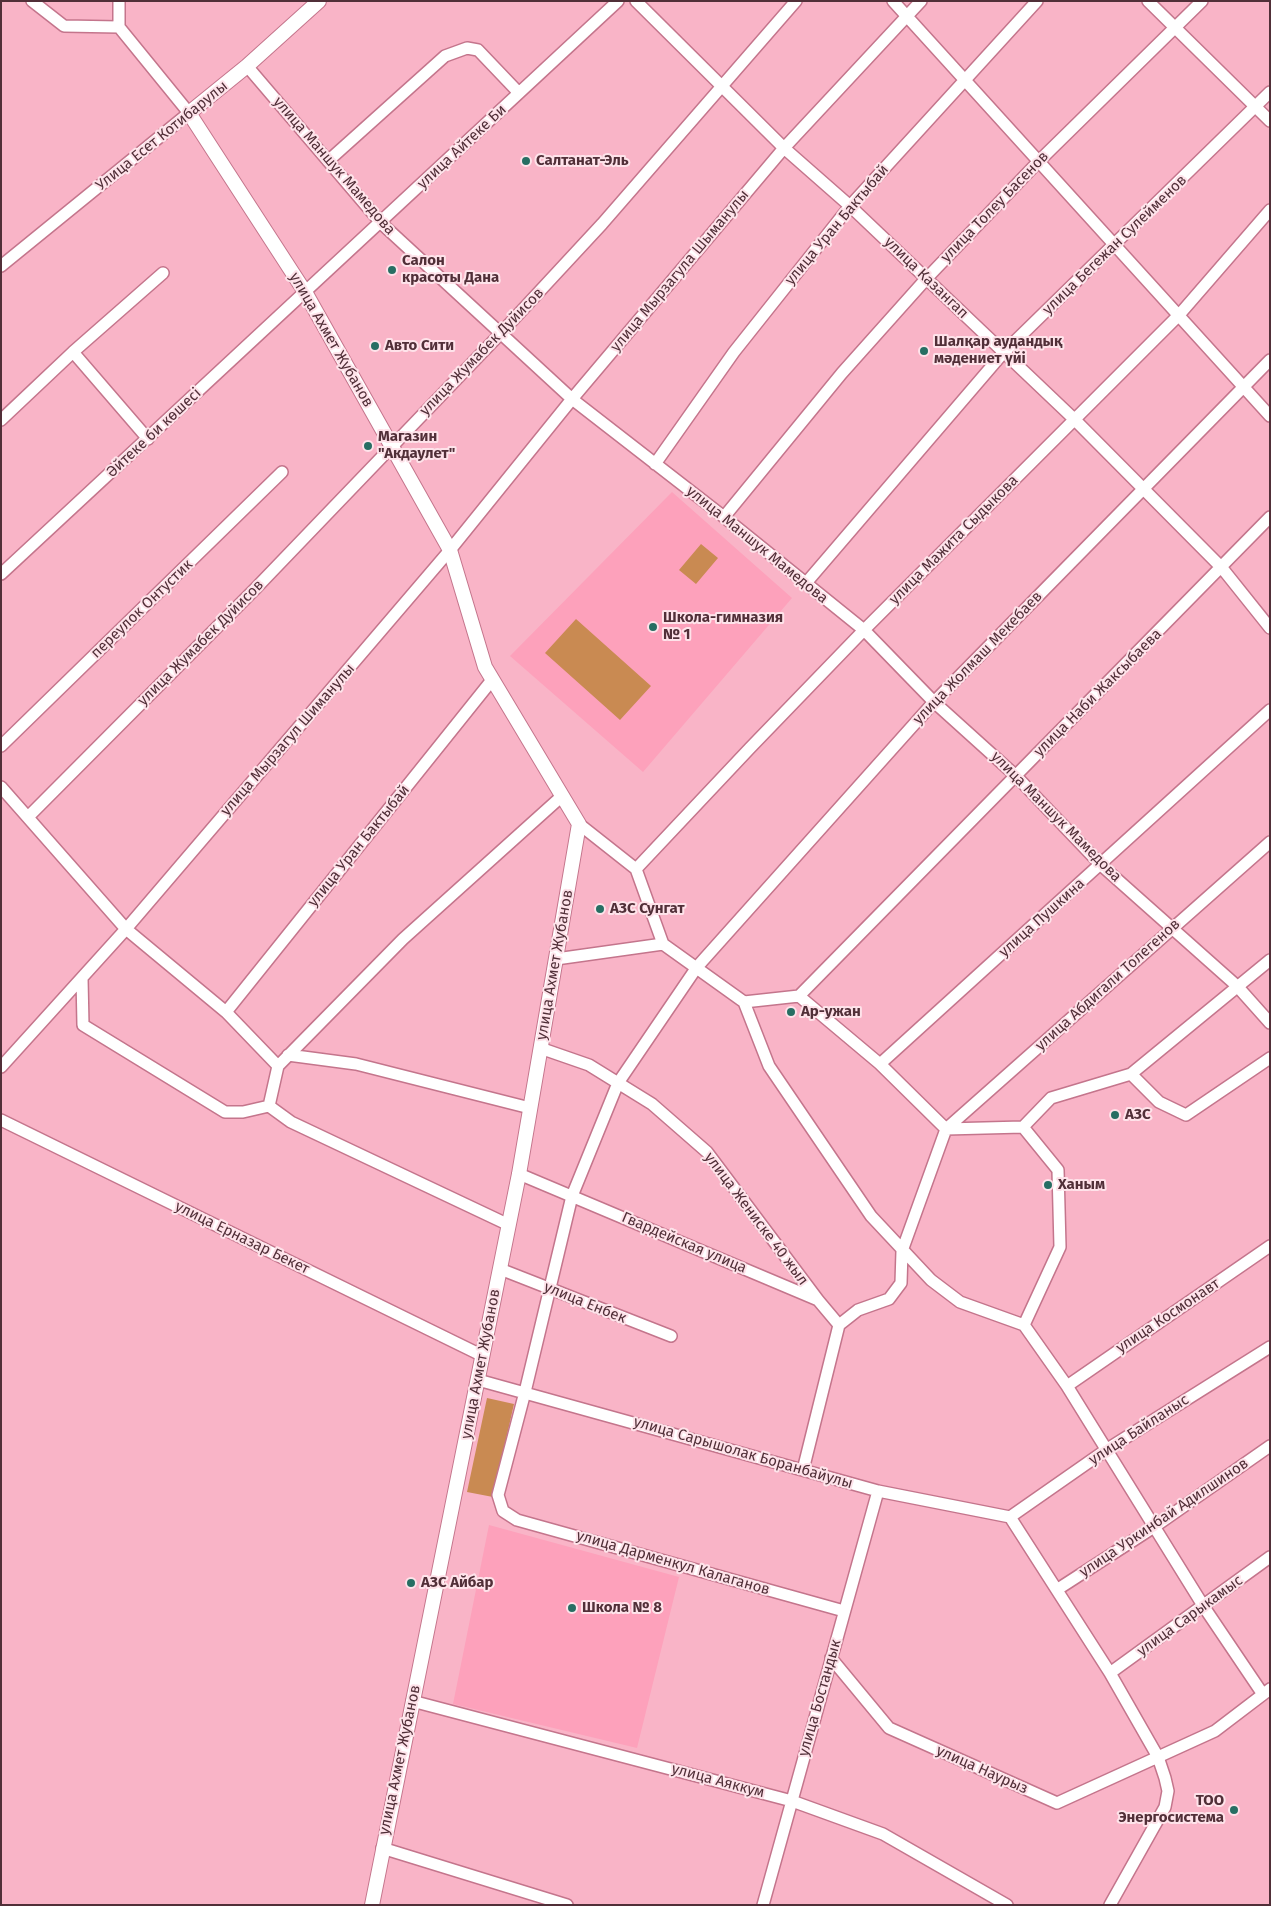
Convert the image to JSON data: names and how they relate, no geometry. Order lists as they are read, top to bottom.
{
  "streets": {
    "main road": ["Улица Есет Котибарулы", "улица Ахмет Жубанов"],
    "street": [
      "улица Айтеке Би",
      "улица Маншук Мамедова",
      "улица Толеу Басенов",
      "улица Уран Бактыбай",
      "улица Бегежан Сулейменов",
      "улица Мырзагула Шыманулы",
      "улица Казангап",
      "улица Жумабек Дуйисов",
      "Әйтеке би көшесі",
      "улица Мажита Сыдыкова",
      "переулок Онтустик",
      "улица Жолмаш Мекебаев",
      "улица Наби Жаксыбаева",
      "улица Мырзагул Шиманулы",
      "улица Пушкина",
      "улица Абдигали Толегенов",
      "улица Жениске 40 жыл",
      "улица Ерназар Бекет",
      "Гвардейская улица",
      "улица Енбек",
      "улица Космонавт",
      "улица Байланыс",
      "улица Сарышолак Боранбайулы",
      "улица Уркинбай Адилшинов",
      "улица Дарменкул Калаганов",
      "улица Сарыкамыс",
      "улица Бостандык",
      "улица Наурыз",
      "улица Аяккум"
    ]
  },
  "crossings": [
    ["Улица Есет Котибарулы", "улица Маншук Мамедова"],
    ["Улица Есет Котибарулы", "улица Ахмет Жубанов"],
    ["улица Айтеке Би", "улица Маншук Мамедова"],
    ["улица Айтеке Би", "улица Ахмет Жубанов"],
    ["улица Айтеке Би", "Әйтеке би көшесі"],
    ["улица Маншук Мамедова", "улица Толеу Басенов"],
    ["улица Маншук Мамедова", "улица Уран Бактыбай"],
    ["улица Маншук Мамедова", "улица Бегежан Сулейменов"],
    ["улица Маншук Мамедова", "улица Мырзагула Шыманулы"],
    ["улица Маншук Мамедова", "улица Жумабек Дуйисов"],
    ["улица Маншук Мамедова", "улица Мажита Сыдыкова"],
    ["улица Маншук Мамедова", "улица Жолмаш Мекебаев"],
    ["улица Маншук Мамедова", "улица Наби Жаксыбаева"],
    ["улица Маншук Мамедова", "улица Пушкина"],
    ["улица Маншук Мамедова", "улица Абдигали Толегенов"],
    ["улица Толеу Басенов", "улица Казангап"],
    ["улица Уран Бактыбай", "улица Казангап"],
    ["улица Уран Бактыбай", "улица Ахмет Жубанов"],
    ["улица Бегежан Сулейменов", "улица Казангап"],
    ["улица Мырзагула Шыманулы", "улица Казангап"],
    ["улица Мырзагула Шыманулы", "улица Ахмет Жубанов"],
    ["улица Мырзагула Шыманулы", "улица Мырзагул Шиманулы"],
    ["улица Казангап", "улица Жумабек Дуйисов"],
    ["улица Казангап", "улица Мажита Сыдыкова"],
    ["улица Казангап", "улица Жолмаш Мекебаев"],
    ["улица Казангап", "улица Наби Жаксыбаева"],
    ["улица Ахмет Жубанов", "улица Жумабек Дуйисов"],
    ["улица Ахмет Жубанов", "Әйтеке би көшесі"],
    ["улица Ахмет Жубанов", "улица Мырзагул Шиманулы"],
    ["улица Ахмет Жубанов", "улица Жениске 40 жыл"],
    ["улица Ахмет Жубанов", "улица Ерназар Бекет"],
    ["улица Ахмет Жубанов", "Гвардейская улица"],
    ["улица Ахмет Жубанов", "улица Енбек"],
    ["улица Ахмет Жубанов", "улица Сарышолак Боранбайулы"],
    ["улица Ахмет Жубанов", "улица Аяккум"],
    ["улица Жолмаш Мекебаев", "улица Жениске 40 жыл"],
    ["улица Жолмаш Мекебаев", "Гвардейская улица"],
    ["улица Жолмаш Мекебаев", "улица Енбек"],
    ["улица Жолмаш Мекебаев", "улица Сарышолак Боранбайулы"],
    ["улица Жолмаш Мекебаев", "улица Дарменкул Калаганов"],
    ["улица Жениске 40 жыл", "Гвардейская улица"],
    ["улица Байланыс", "улица Сарышолак Боранбайулы"],
    ["улица Сарышолак Боранбайулы", "улица Бостандык"],
    ["улица Дарменкул Калаганов", "улица Бостандык"],
    ["улица Бостандык", "улица Наурыз"],
    ["улица Бостандык", "улица Аяккум"]
  ],
  "places": [
    "Салтанат-Эль",
    "Салон красоты Дана",
    "Авто Сити",
    "Шалқар аудандық мәдениет үйі",
    "Магазин \"Акдаулет\"",
    "Школа-гимназия № 1",
    "АЗС Сунгат",
    "Ар-ужан",
    "АЗС",
    "Ханым",
    "АЗС Айбар",
    "Школа № 8",
    "ТОО Энергосистема"
  ]
}
